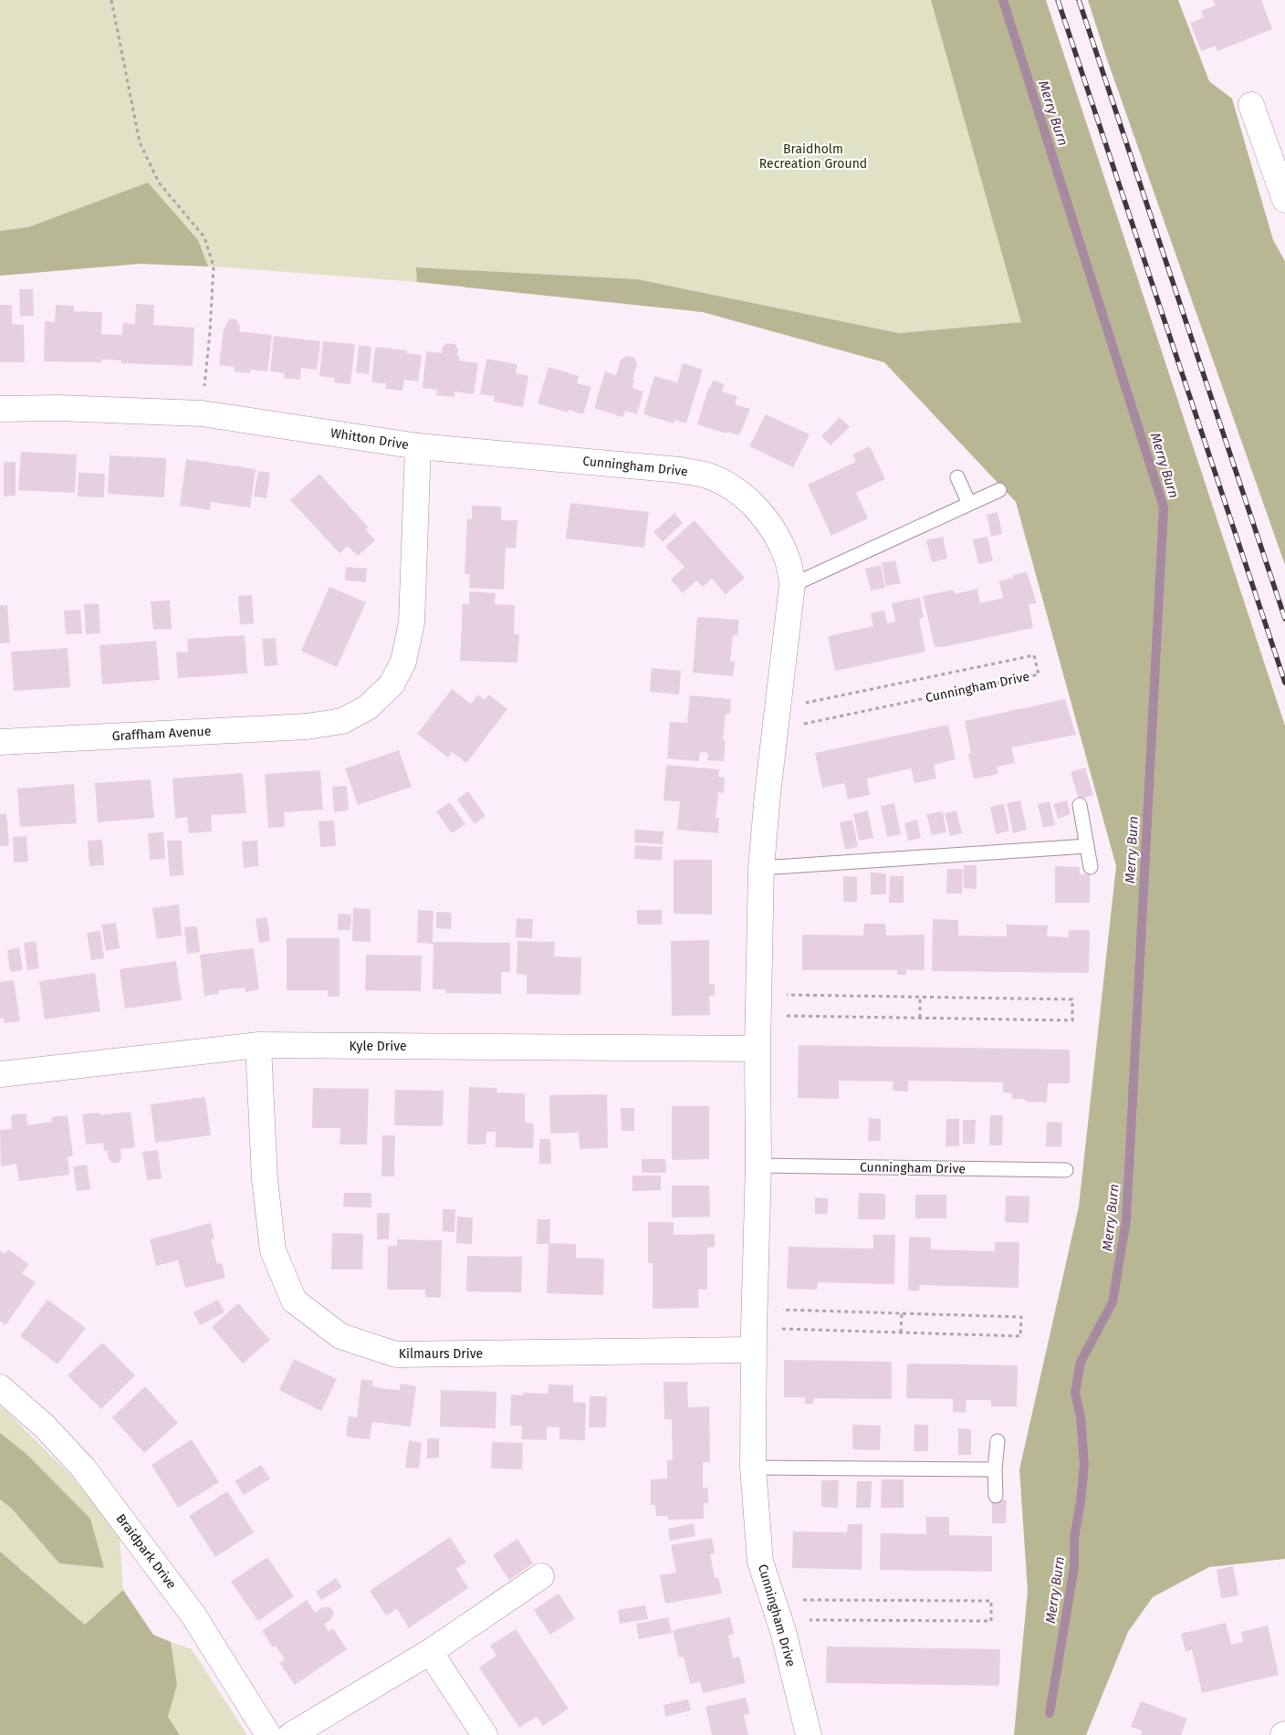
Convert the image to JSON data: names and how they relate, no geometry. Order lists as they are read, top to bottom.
{
  "streets": {
    "street": [
      "Whitton Drive",
      "Cunningham Drive",
      "Graffham Avenue",
      "Kyle Drive",
      "Kilmaurs Drive",
      "Braidpark Drive"
    ]
  },
  "crossings": [
    ["Whitton Drive", "Cunningham Drive"],
    ["Whitton Drive", "Graffham Avenue"],
    ["Cunningham Drive", "Kyle Drive"],
    ["Cunningham Drive", "Kilmaurs Drive"],
    ["Kyle Drive", "Kilmaurs Drive"]
  ],
  "water": ["Merry Burn"],
  "parks": ["Braidholm Recreation Ground"]
}
